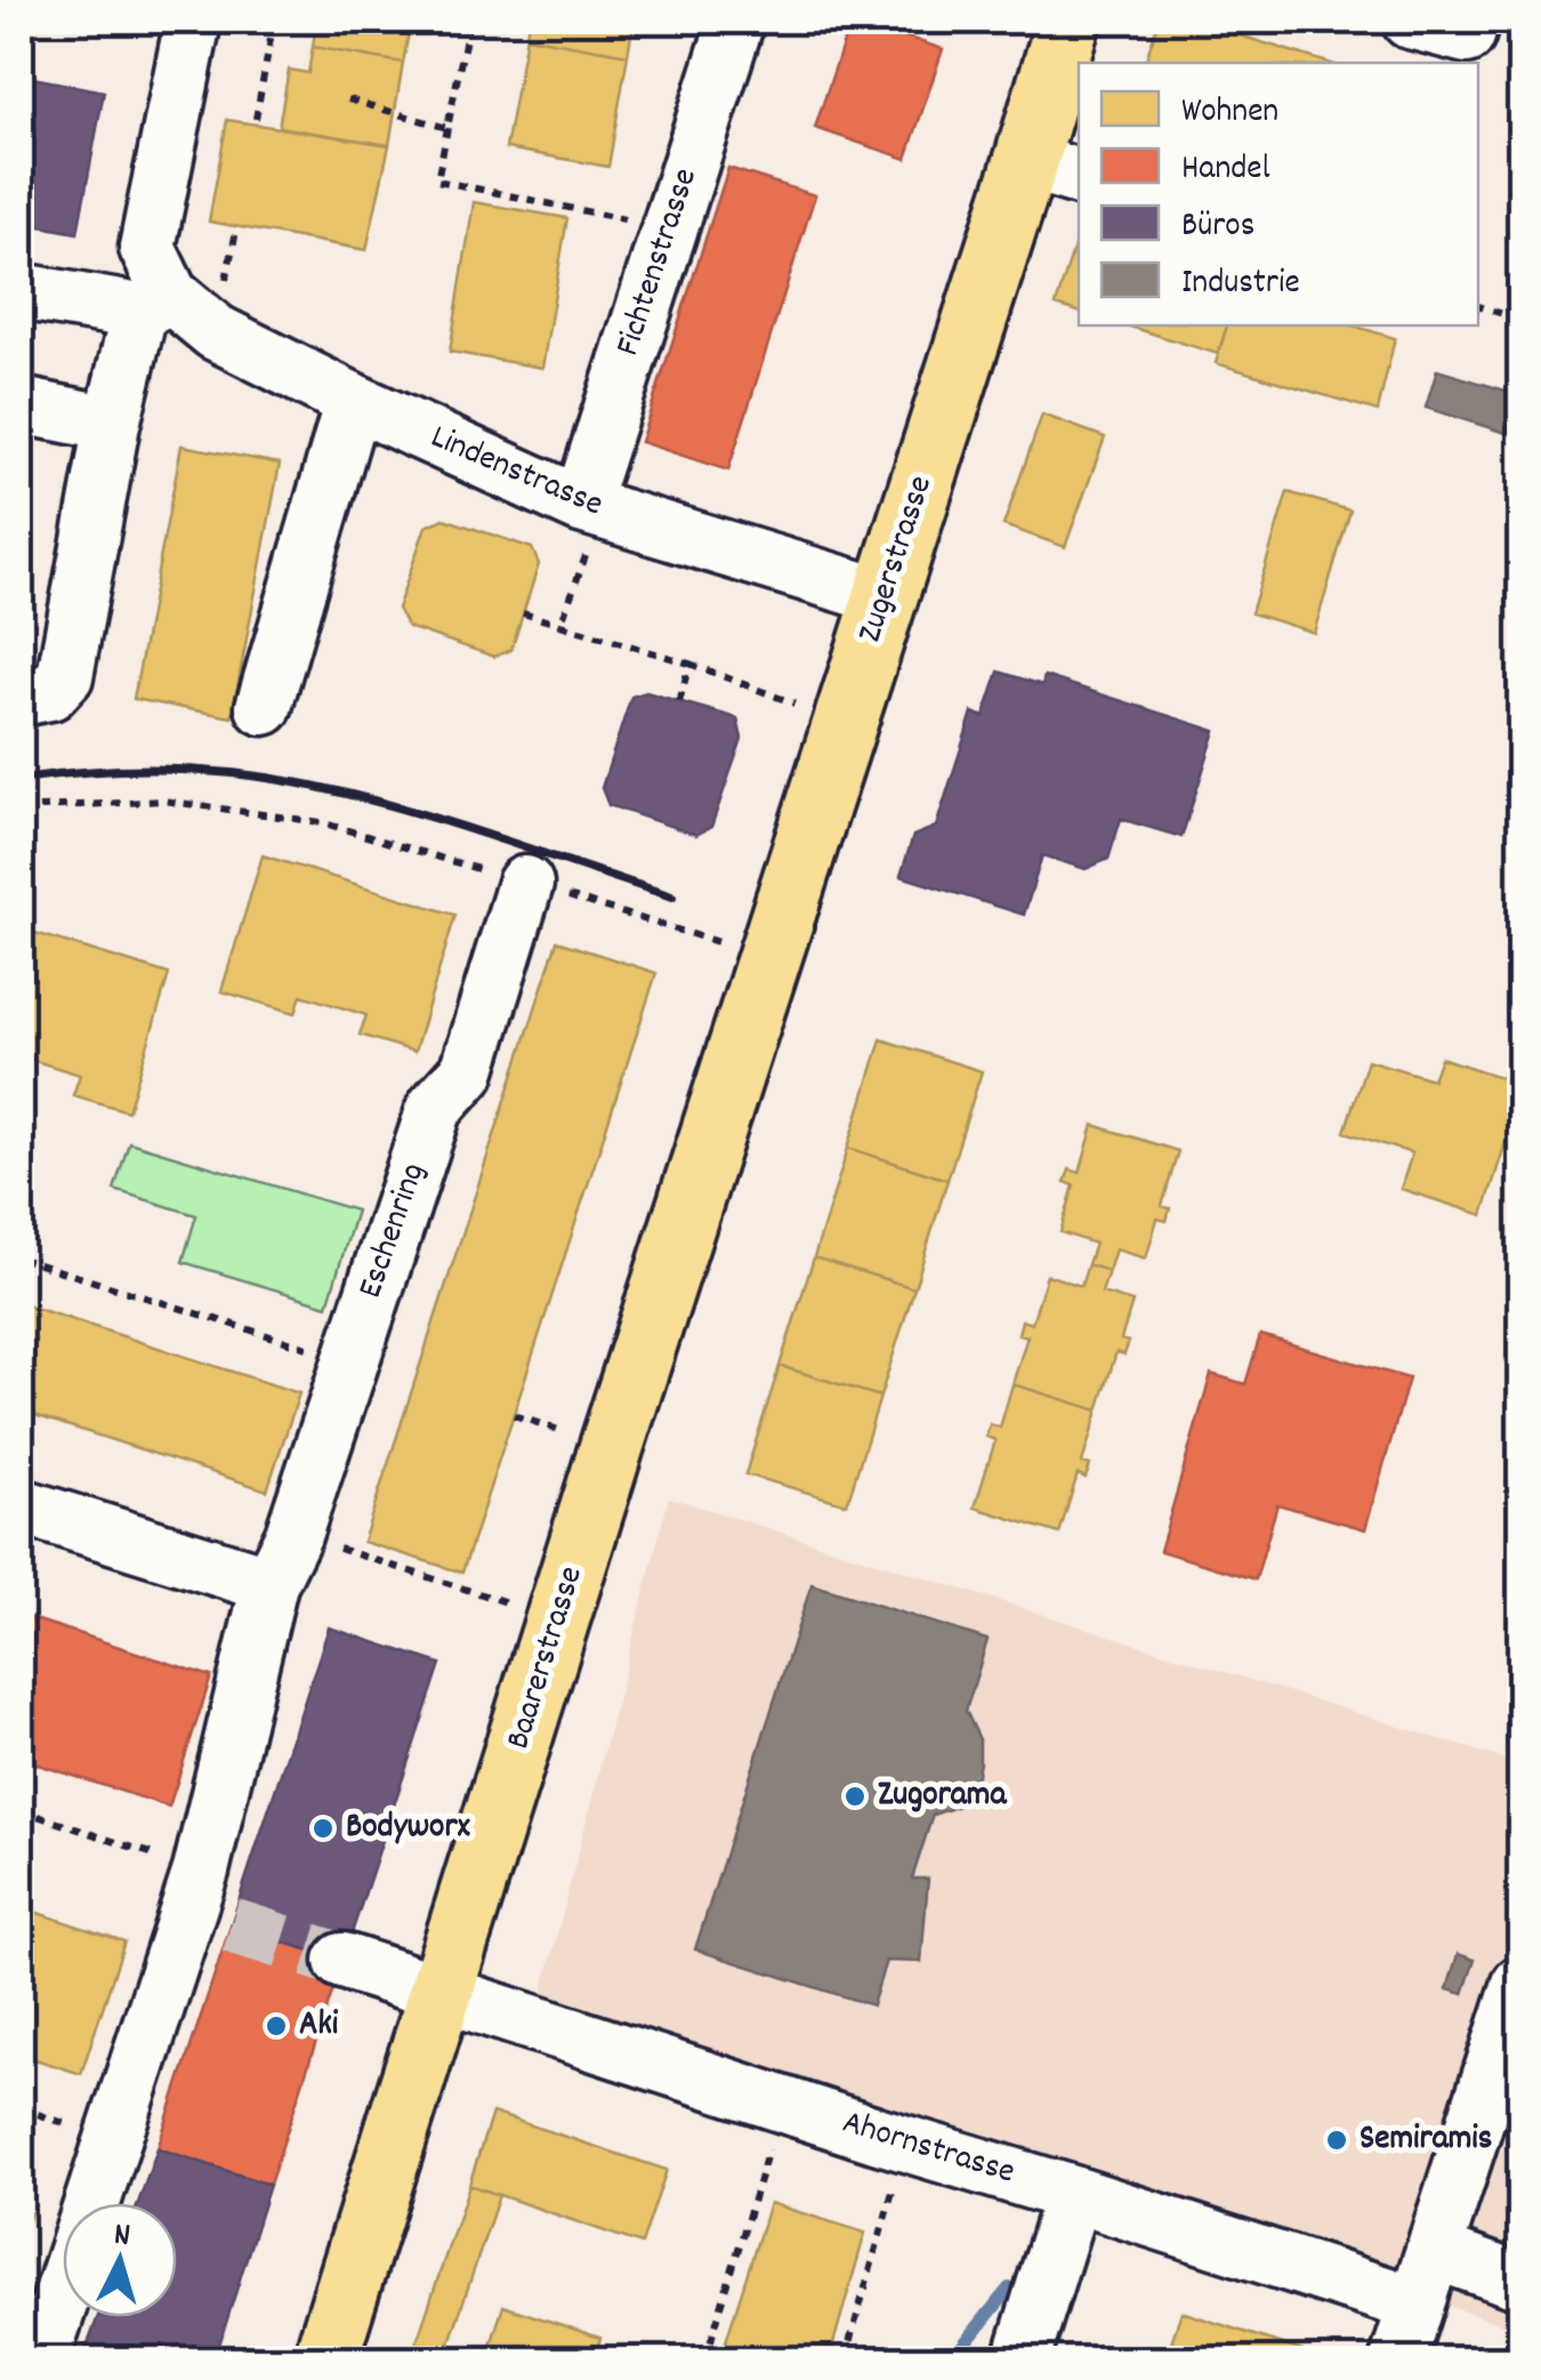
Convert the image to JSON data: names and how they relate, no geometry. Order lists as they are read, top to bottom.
{
  "streets": {
    "main road": ["Zugerstrasse", "Baarerstrasse"],
    "street": [
      "Fichtenstrasse",
      "Lindenstrasse",
      "Eschenring",
      "Ahornstrasse"
    ]
  },
  "crossings": [
    ["Fichtenstrasse", "Lindenstrasse"],
    ["Lindenstrasse", "Zugerstrasse"],
    ["Zugerstrasse", "Baarerstrasse"],
    ["Baarerstrasse", "Ahornstrasse"]
  ],
  "places": [
    "Zugorama",
    "Bodyworx",
    "Aki",
    "Semiramis"
  ],
  "legend": [
    "Wohnen",
    "Handel",
    "Büros",
    "Industrie"
  ],
  "north": "top"
}
